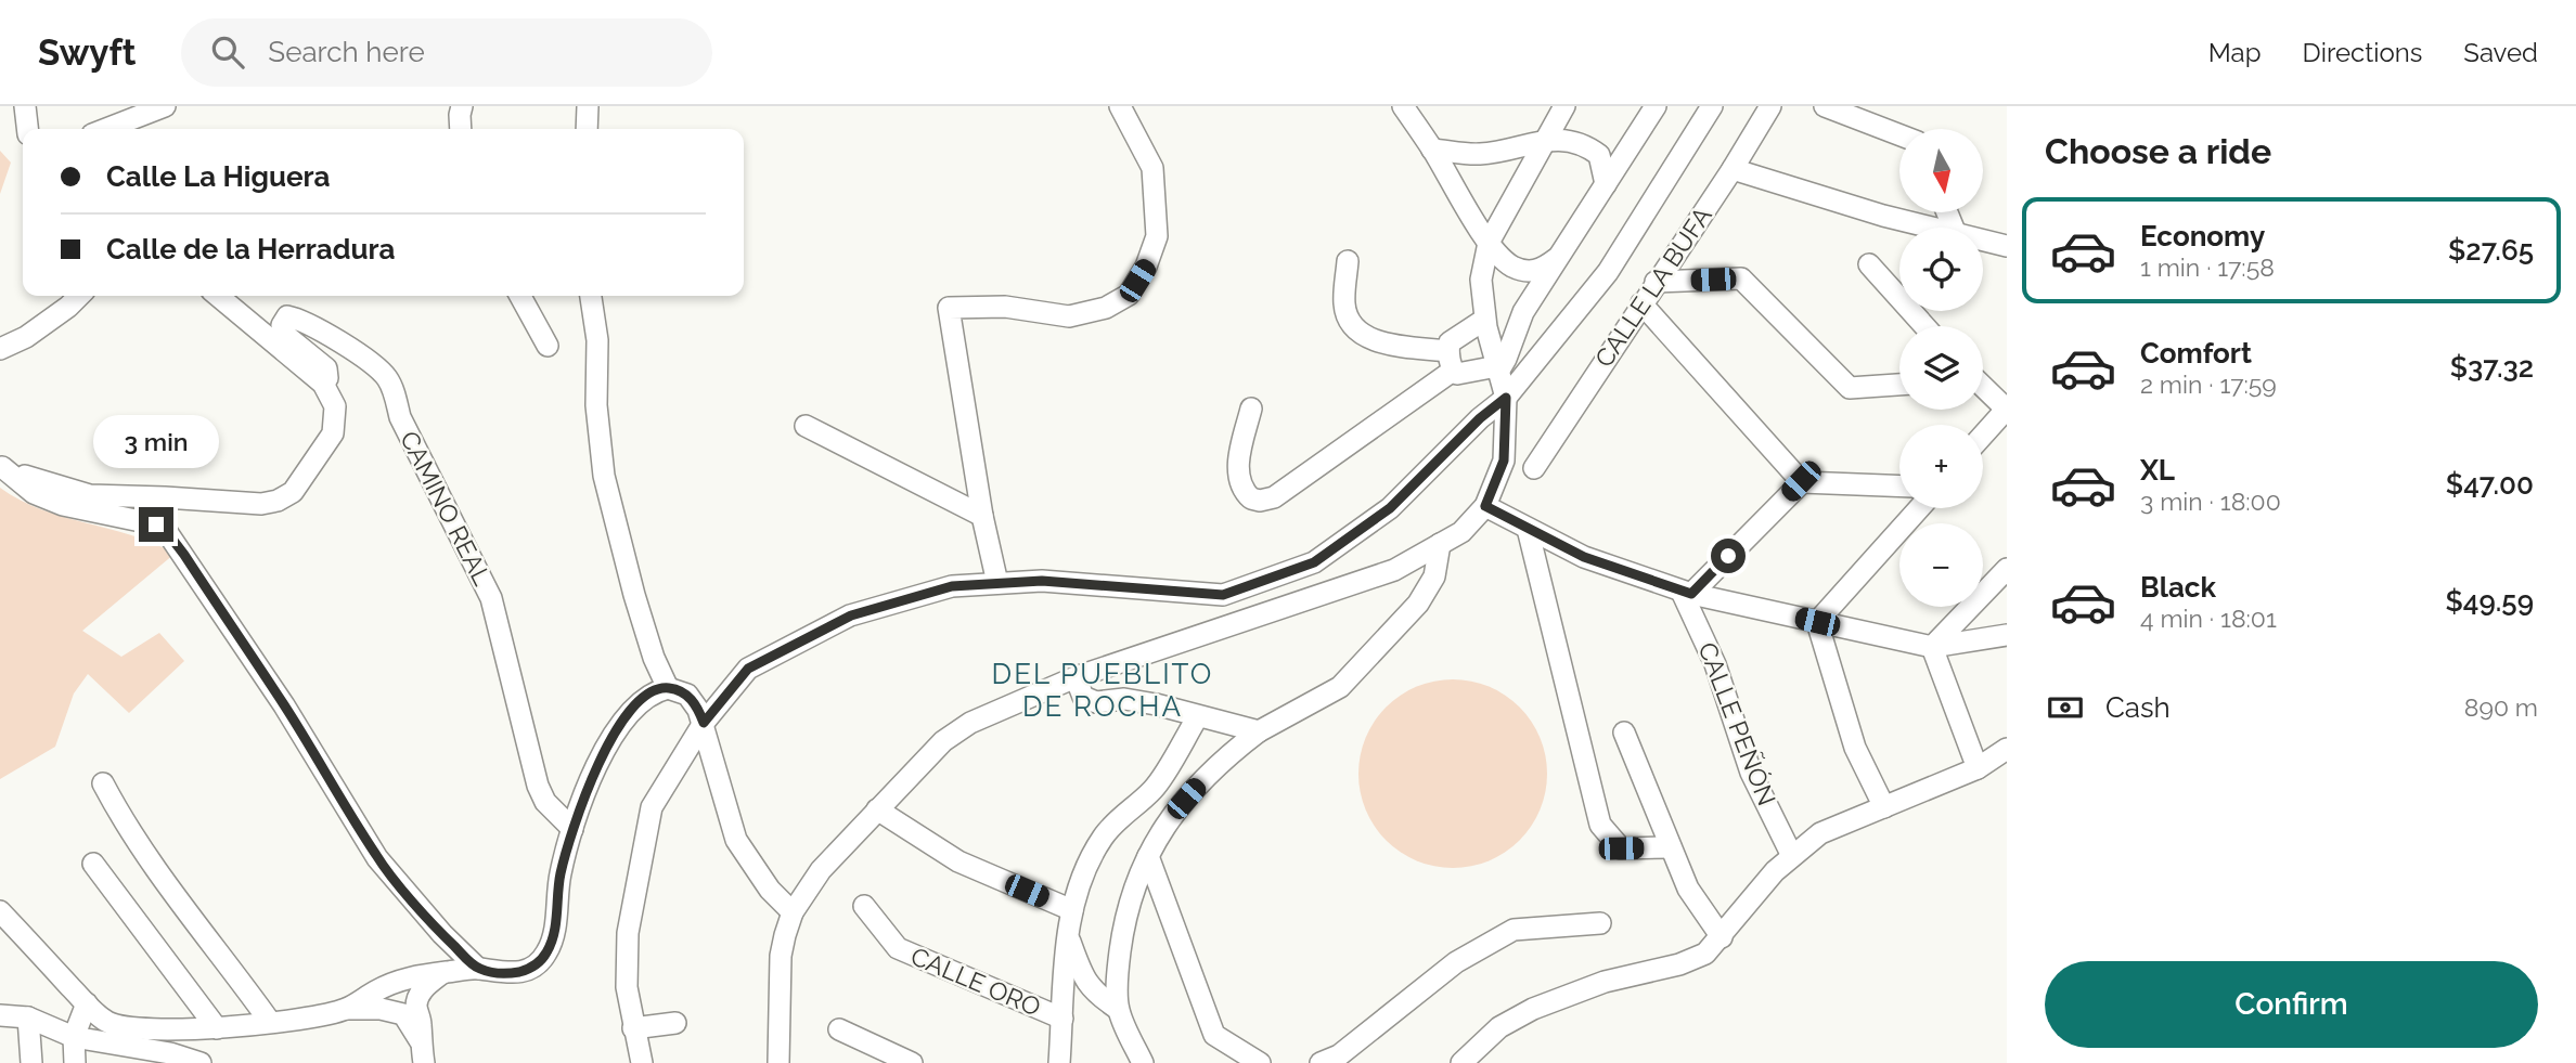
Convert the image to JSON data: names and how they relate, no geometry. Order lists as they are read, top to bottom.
{
  "streets": {
    "street": [
      "CALLE LA BUFA",
      "CAMINO REAL",
      "CALLE PEÑÓN",
      "CALLE ORO"
    ]
  },
  "districts": ["DEL PUEBLITO DE ROCHA"],
  "north": "bottom",
  "page": {
    "header": "Swyft",
    "search": "Search here",
    "nav": ["Map", "Directions", "Saved"],
    "heading": "Choose a ride",
    "map_buttons": ["+", "−"],
    "banner": ["Calle La Higuera", "Calle de la Herradura"],
    "list": [
      {
        "name": "Economy",
        "note": "1 min · 17:58",
        "value": "$27.65"
      },
      {
        "name": "Comfort",
        "note": "2 min · 17:59",
        "value": "$37.32"
      },
      {
        "name": "XL",
        "note": "3 min · 18:00",
        "value": "$47.00"
      },
      {
        "name": "Black",
        "note": "4 min · 18:01",
        "value": "$49.59"
      }
    ],
    "bubble": "3 min",
    "pay": ["Cash", "890 m"],
    "buttons": "Confirm"
  }
}
